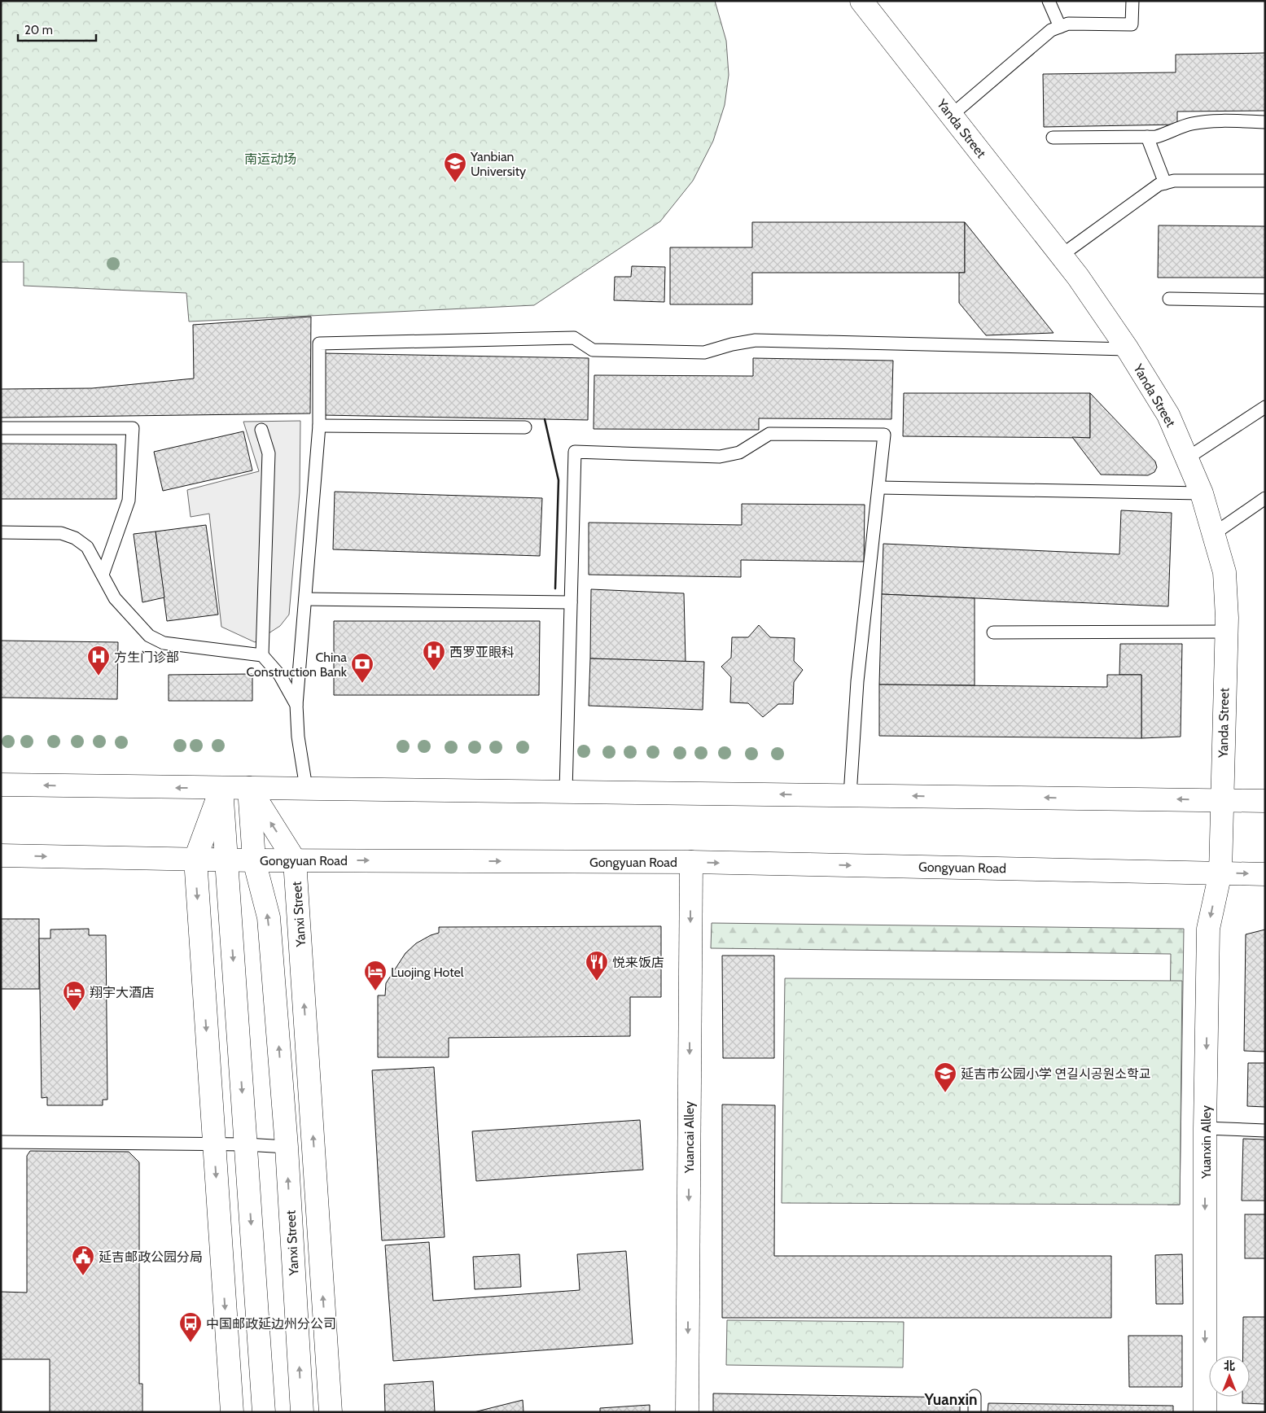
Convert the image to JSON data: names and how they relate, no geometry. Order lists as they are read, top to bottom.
{
  "streets": {
    "main road": [
      "Yanda Street",
      "Gongyuan Road",
      "Yanxi Street",
      "Yuancai Alley",
      "Yuanxin Alley"
    ]
  },
  "crossings": [
    ["Yanda Street", "Gongyuan Road"],
    ["Yanda Street", "Yuanxin Alley"],
    ["Gongyuan Road", "Yanxi Street"],
    ["Gongyuan Road", "Yuancai Alley"],
    ["Gongyuan Road", "Yuanxin Alley"]
  ],
  "one_way": ["Yuancai Alley", "Yuanxin Alley"],
  "districts": ["Yuanxin"],
  "parks": ["南运动场"],
  "places": {
    "school or university": ["Yanbian University", "延吉市公园小学 연길시공원소학교"],
    "hospital": ["西罗亚眼科", "方生门诊部"],
    "bank": ["China Construction Bank"],
    "restaurant": ["悦来饭店"],
    "hotel": ["Luojing Hotel", "翔宇大酒店"],
    "public building": ["延吉邮政公园分局"],
    "bus stop": ["中国邮政延边州分公司"]
  },
  "scale_bar": "20 m",
  "north": "top"
}
